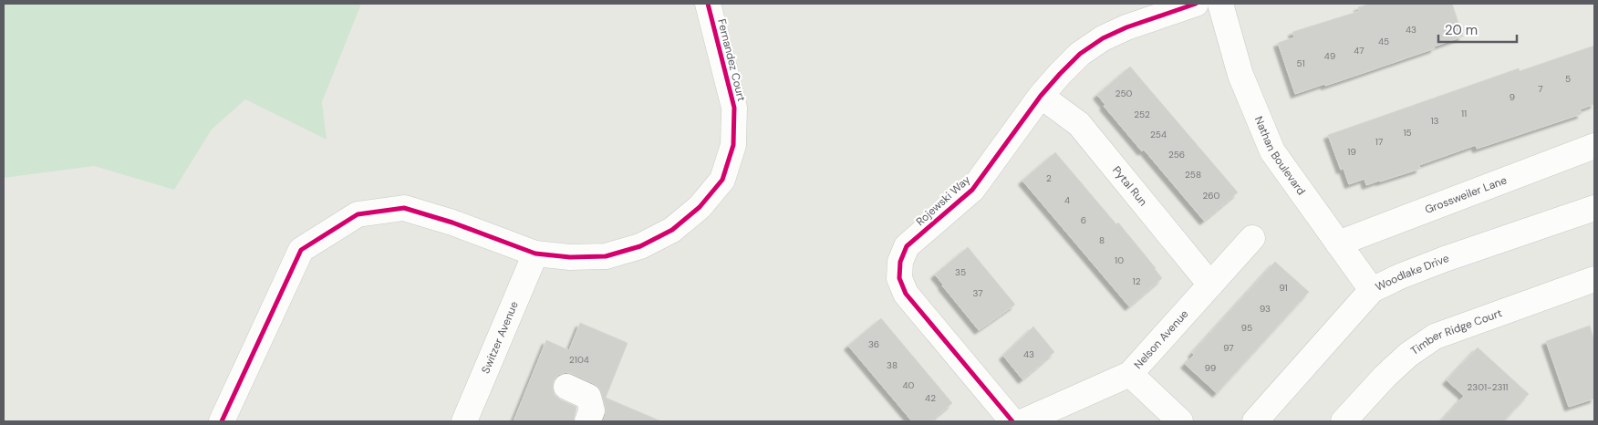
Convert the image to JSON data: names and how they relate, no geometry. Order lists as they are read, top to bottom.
{
  "streets": {
    "street": [
      "Fernandez Court",
      "Nathan Boulevard",
      "Pytal Run",
      "Grossweiler Lane",
      "Rojewski Way",
      "Woodlake Drive",
      "Timber Ridge Court",
      "Switzer Avenue",
      "Nelson Avenue"
    ]
  },
  "crossings": [
    ["Fernandez Court", "Switzer Avenue"],
    ["Nathan Boulevard", "Grossweiler Lane"],
    ["Nathan Boulevard", "Woodlake Drive"],
    ["Pytal Run", "Rojewski Way"],
    ["Pytal Run", "Nelson Avenue"]
  ],
  "house_numbers": [
    "43",
    "45",
    "47",
    "49",
    "51",
    "5",
    "7",
    "250",
    "9",
    "11",
    "252",
    "13",
    "15",
    "254",
    "17",
    "19",
    "256",
    "258",
    "2",
    "260",
    "4",
    "6",
    "8",
    "10",
    "35",
    "12",
    "91",
    "37",
    "93",
    "95",
    "36",
    "97",
    "43",
    "2104",
    "38",
    "99",
    "40",
    "2301-2311",
    "42"
  ],
  "scale_bar": "20 m"
}
